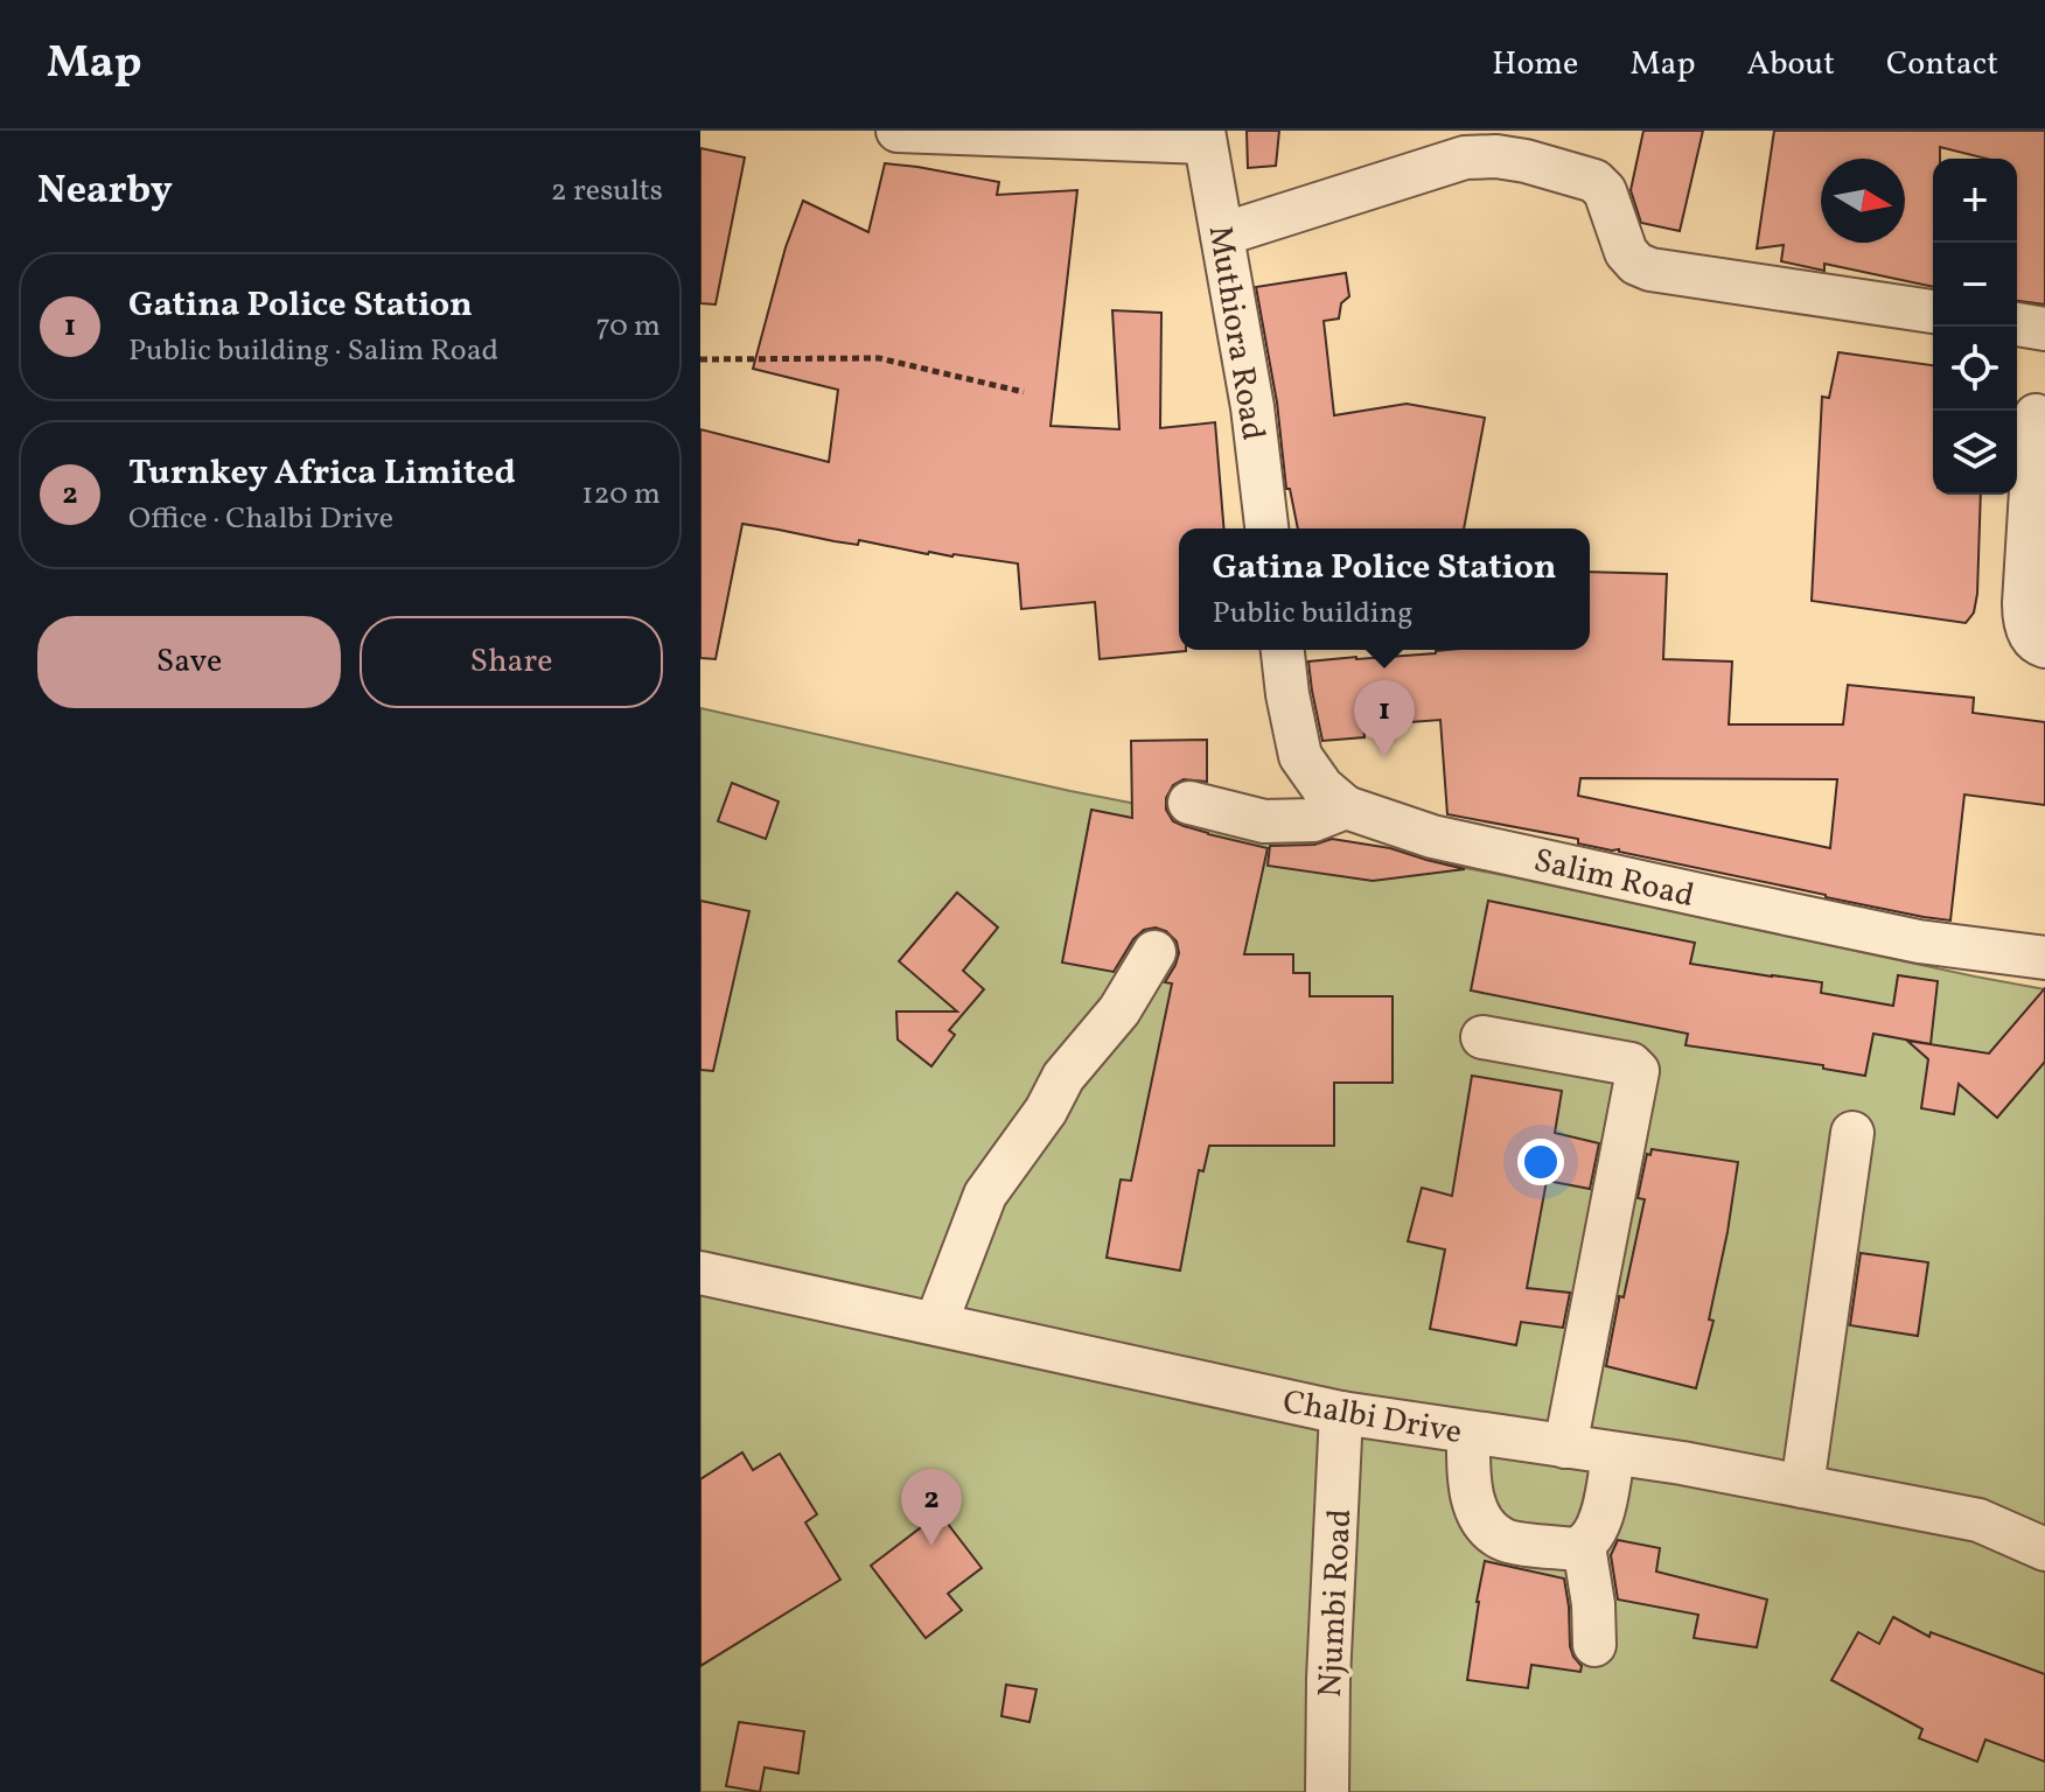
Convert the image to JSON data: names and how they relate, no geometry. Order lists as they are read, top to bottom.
{
  "streets": {
    "street": [
      "Muthiora Road",
      "Salim Road",
      "Chalbi Drive",
      "Njumbi Road"
    ]
  },
  "crossings": [
    ["Chalbi Drive", "Njumbi Road"]
  ],
  "north": "right",
  "page": {
    "header": "Map",
    "nav": [
      "Home",
      "Map",
      "About",
      "Contact"
    ],
    "heading": ["Nearby", "2 results"],
    "map_buttons": ["+", "−"],
    "list": [
      {
        "mark": "1",
        "name": "Gatina Police Station",
        "note": "Public building · Salim Road",
        "value": "70 m"
      },
      {
        "mark": "2",
        "name": "Turnkey Africa Limited",
        "note": "Office · Chalbi Drive",
        "value": "120 m"
      }
    ],
    "popup": ["Gatina Police Station", "Public building"],
    "buttons": ["Save", "Share"],
    "pins": ["1", "2"]
  }
}
